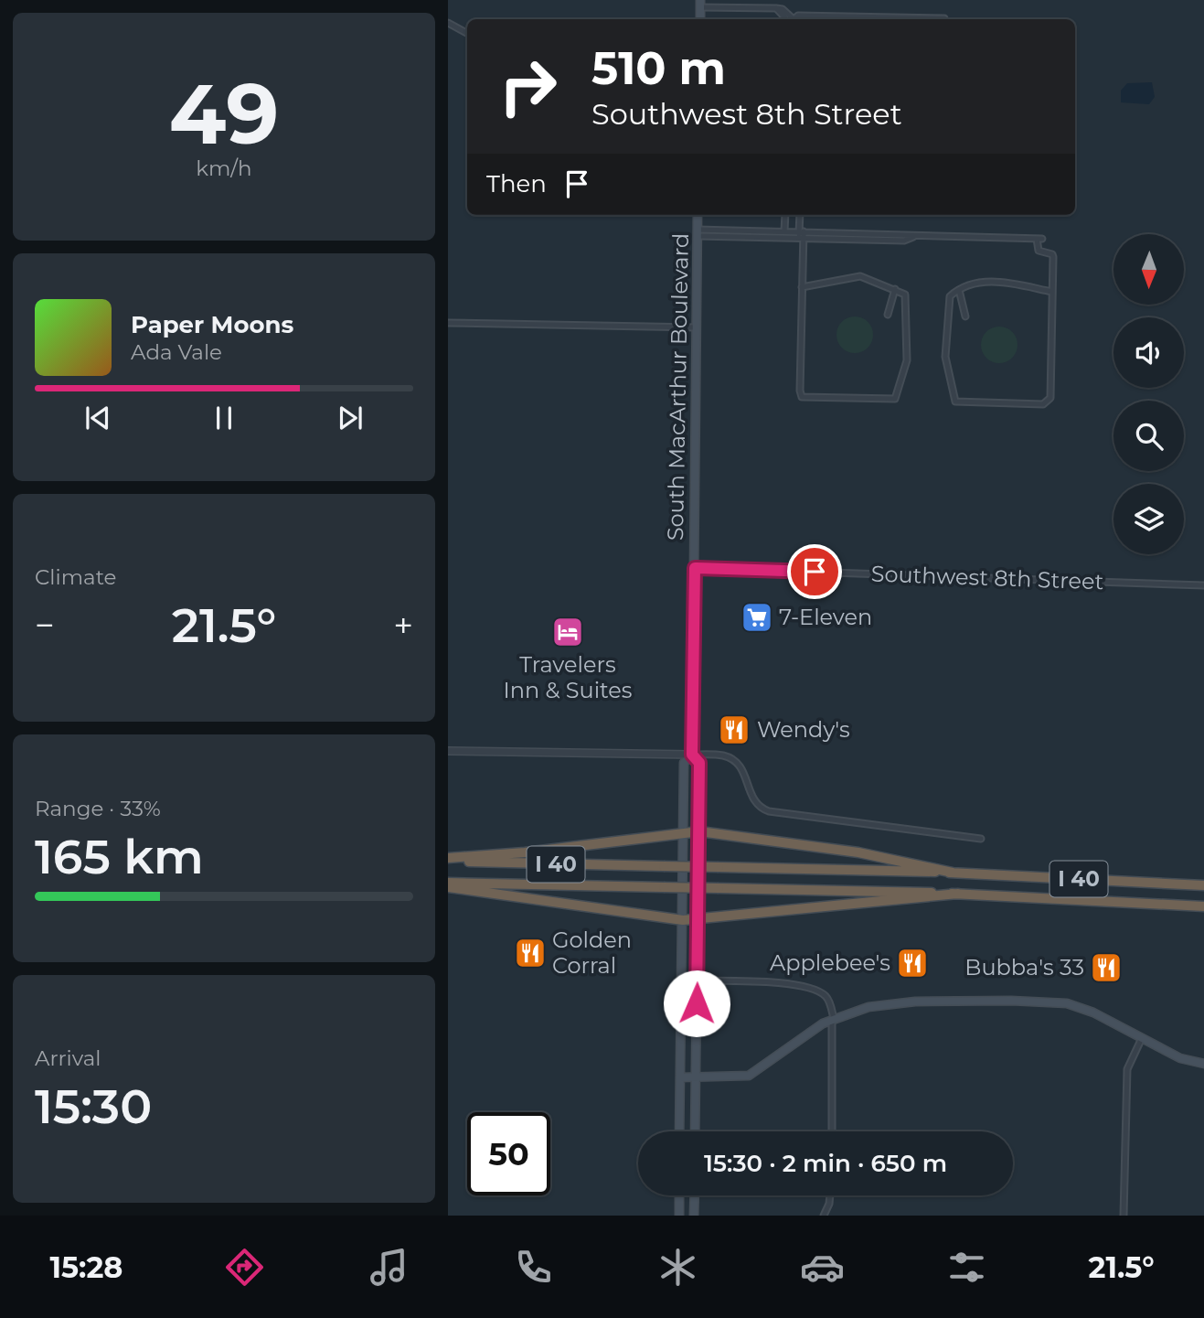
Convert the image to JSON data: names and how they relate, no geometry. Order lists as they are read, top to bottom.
{
  "streets": {
    "highway": ["I 40"],
    "main road": ["South MacArthur Boulevard"],
    "street": ["Southwest 8th Street"]
  },
  "crossings": [
    ["South MacArthur Boulevard", "Southwest 8th Street"]
  ],
  "places": {
    "supermarket": ["7-Eleven"],
    "hotel": ["Travelers Inn & Suites"],
    "restaurant": [
      "Wendy's",
      "Golden Corral",
      "Applebee's",
      "Bubba's 33"
    ]
  },
  "north": "bottom",
  "page": {
    "tile": [
      ["49", "km/h"],
      "Climate",
      ["Range · 33%", "165 km"],
      ["Arrival", "15:30"]
    ],
    "turn": ["510 m", "Southwest 8th Street"],
    "then": "Then",
    "song": ["Paper Moons", "Ada Vale"],
    "heat": ["−", "21.5°", "+"],
    "limit": "50",
    "trip": "15:30 · 2 min · 650 m",
    "tabs": ["15:28", "21.5°"]
  }
}
